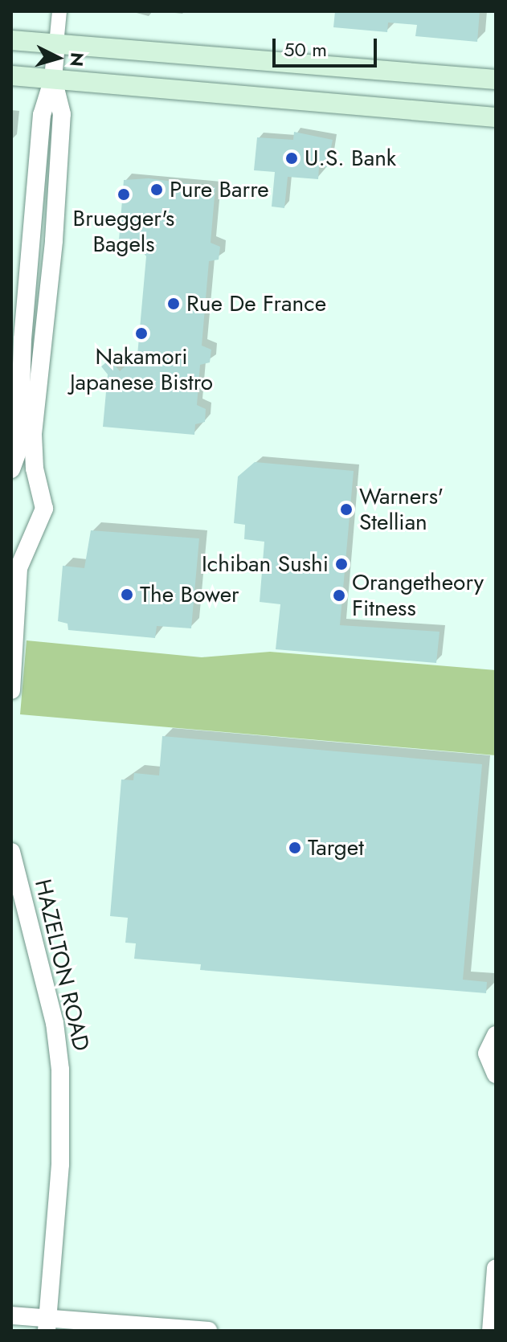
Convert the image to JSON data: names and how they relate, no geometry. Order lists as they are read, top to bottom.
{
  "streets": {
    "street": ["HAZELTON ROAD"]
  },
  "places": [
    "U.S. Bank",
    "Pure Barre",
    "Bruegger's Bagels",
    "Rue De France",
    "Nakamori Japanese Bistro",
    "Warners' Stellian",
    "Ichiban Sushi",
    "The Bower",
    "Orangetheory Fitness",
    "Target"
  ],
  "scale_bar": "50 m",
  "north": "right"
}
